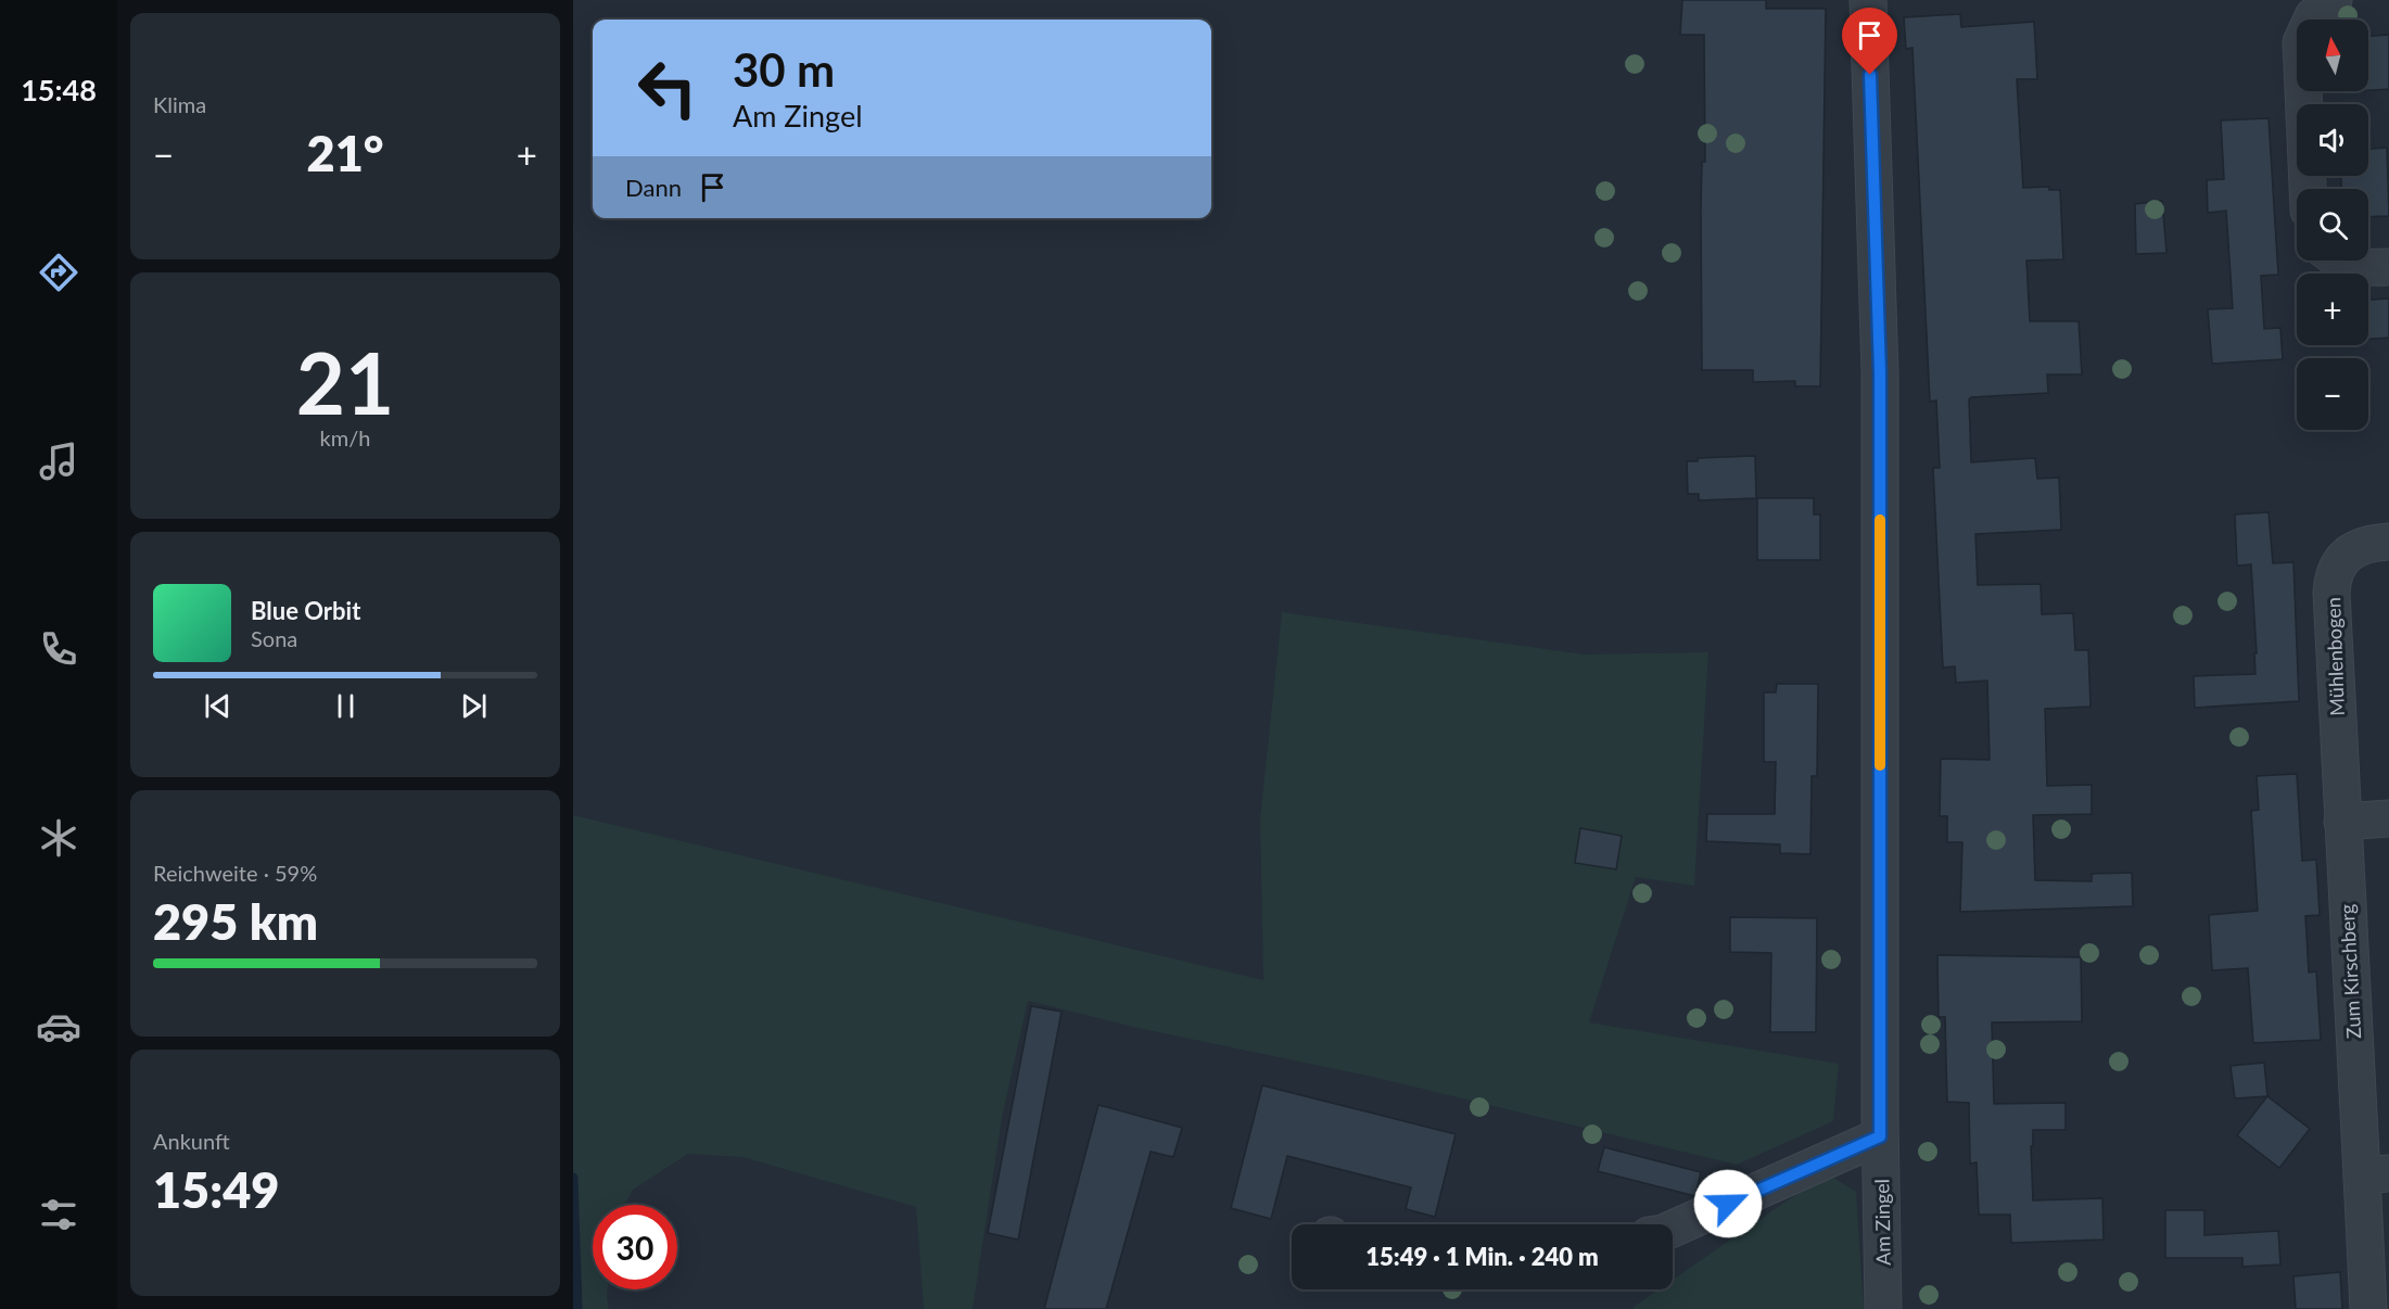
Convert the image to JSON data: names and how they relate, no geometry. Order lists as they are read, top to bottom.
{
  "streets": {
    "street": ["Mühlenbogen", "Zum Kirschberg", "Am Zingel"]
  },
  "crossings": [
    ["Mühlenbogen", "Zum Kirschberg"]
  ],
  "north": "top",
  "page": {
    "tabs": "15:48",
    "tile": [
      "Klima",
      ["21", "km/h"],
      ["Reichweite · 59%", "295 km"],
      ["Ankunft", "15:49"]
    ],
    "map_buttons": ["+", "−"],
    "turn": ["30 m", "Am Zingel"],
    "heat": ["−", "21°", "+"],
    "then": "Dann",
    "song": ["Blue Orbit", "Sona"],
    "limit": "30",
    "trip": "15:49 · 1 Min. · 240 m"
  }
}
